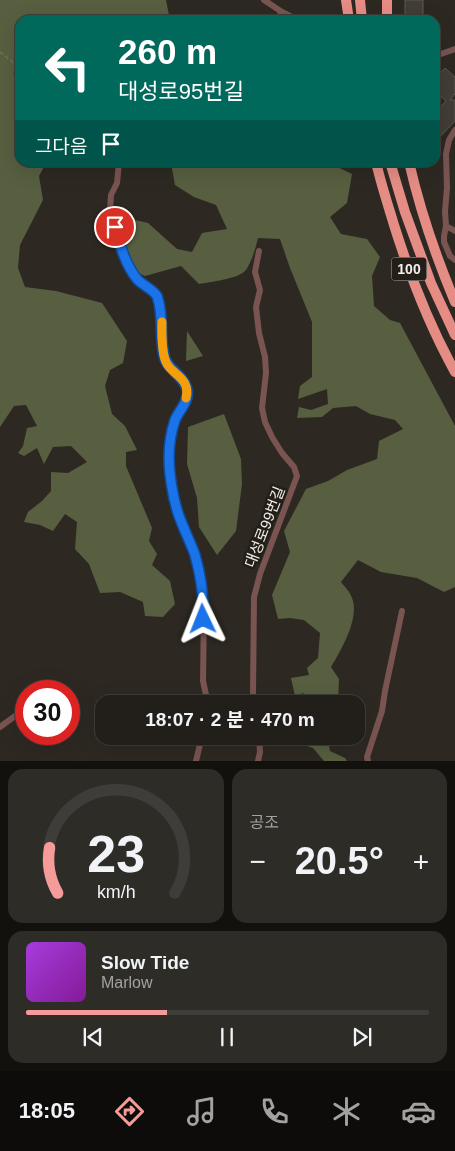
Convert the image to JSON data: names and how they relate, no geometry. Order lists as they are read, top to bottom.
{
  "streets": {
    "highway": ["100"],
    "street": ["대성로99번길"]
  },
  "page": {
    "turn": ["260 m", "대성로95번길"],
    "then": "그다음",
    "limit": "30",
    "trip": "18:07 · 2 분 · 470 m",
    "tile": "공조",
    "heat": ["−", "20.5°", "+"],
    "song": ["Slow Tide", "Marlow"],
    "tabs": "18:05",
    "gauge": ["23", "km/h"]
  }
}
